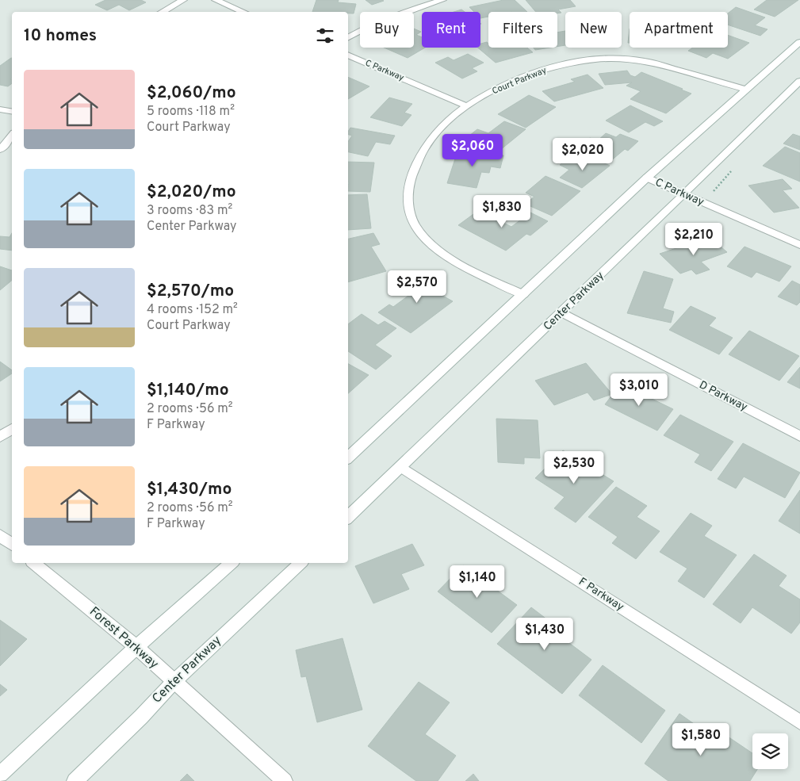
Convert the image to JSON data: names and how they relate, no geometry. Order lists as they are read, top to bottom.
{
  "streets": {
    "street": [
      "C Parkway",
      "Court Parkway",
      "Center Parkway",
      "D Parkway",
      "F Parkway",
      "Forest Parkway"
    ]
  },
  "crossings": [
    ["C Parkway", "Court Parkway"],
    ["C Parkway", "Center Parkway"],
    ["Center Parkway", "D Parkway"],
    ["Center Parkway", "F Parkway"],
    ["Center Parkway", "Forest Parkway"]
  ],
  "page": {
    "chip": [
      "Buy",
      "Rent",
      "Filters",
      "New",
      "Apartment"
    ],
    "heading": "10 homes",
    "list": [
      {
        "name": "$2,060/mo",
        "note": "5 rooms · 118 m² · Court Parkway"
      },
      {
        "name": "$2,020/mo",
        "note": "3 rooms · 83 m² · Center Parkway"
      },
      {
        "name": "$2,570/mo",
        "note": "4 rooms · 152 m² · Court Parkway"
      },
      {
        "name": "$1,140/mo",
        "note": "2 rooms · 56 m² · F Parkway"
      },
      {
        "name": "$1,430/mo",
        "note": "2 rooms · 56 m² · F Parkway"
      }
    ],
    "price": [
      "$2,060",
      "$2,020",
      "$1,830",
      "$2,210",
      "$2,570",
      "$3,010",
      "$2,530",
      "$1,140",
      "$1,430",
      "$1,580"
    ]
  }
}
